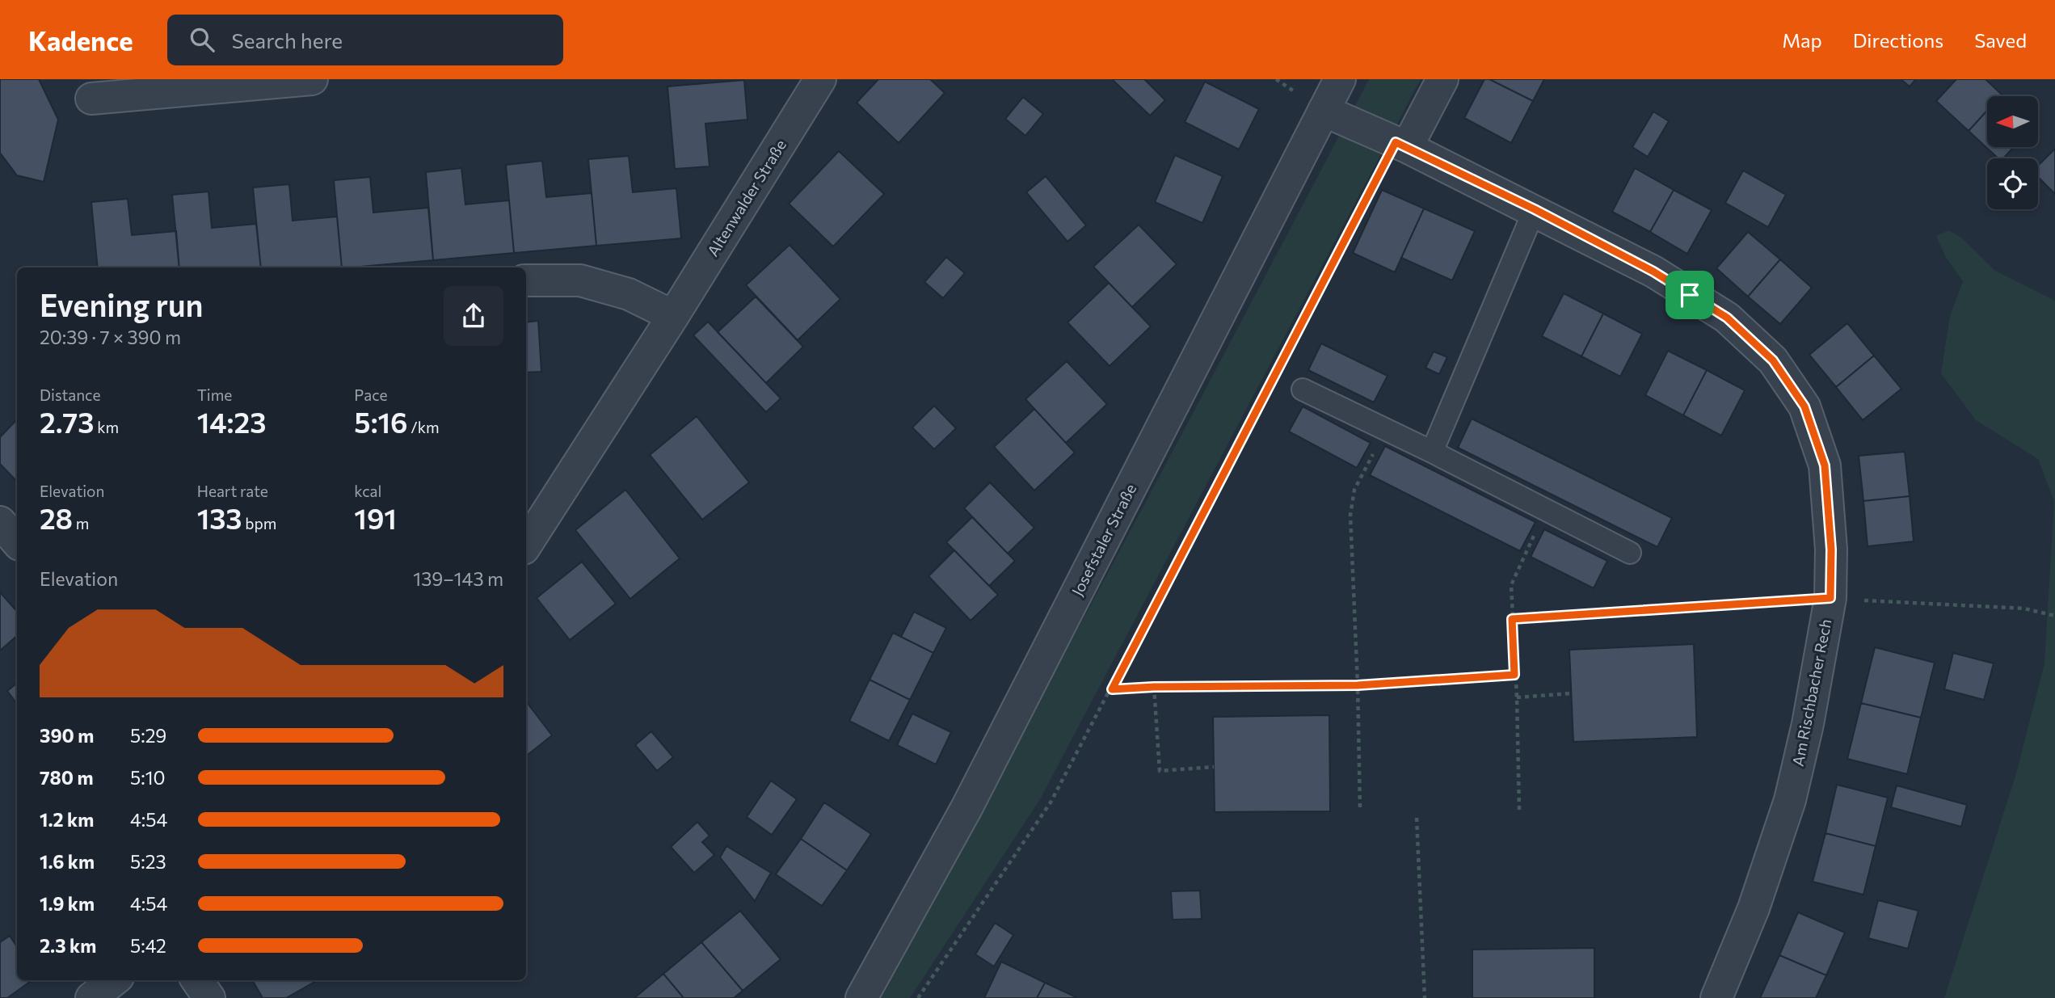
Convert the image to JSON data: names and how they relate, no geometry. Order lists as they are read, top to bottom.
{
  "streets": {
    "street": ["Altenwalder Straße", "Josefstaler Straße", "Am Rischbacher Rech"]
  },
  "crossings": [
    ["Josefstaler Straße", "Am Rischbacher Rech"]
  ],
  "north": "left",
  "page": {
    "header": "Kadence",
    "search": "Search here",
    "nav": ["Map", "Directions", "Saved"],
    "heading": ["Evening run", "20:39 · 7 × 390 m"],
    "stats": [
      ["Distance", "2.73 km"],
      ["Time", "14:23"],
      ["Pace", "5:16 /km"],
      ["Elevation", "28 m"],
      ["Heart rate", "133 bpm"],
      ["kcal", "191"]
    ],
    "chart": ["Elevation", "139–143 m"],
    "list": [
      {
        "name": "390 m",
        "note": "5:29"
      },
      {
        "name": "780 m",
        "note": "5:10"
      },
      {
        "name": "1.2 km",
        "note": "4:54"
      },
      {
        "name": "1.6 km",
        "note": "5:23"
      },
      {
        "name": "1.9 km",
        "note": "4:54"
      },
      {
        "name": "2.3 km",
        "note": "5:42"
      }
    ]
  }
}
